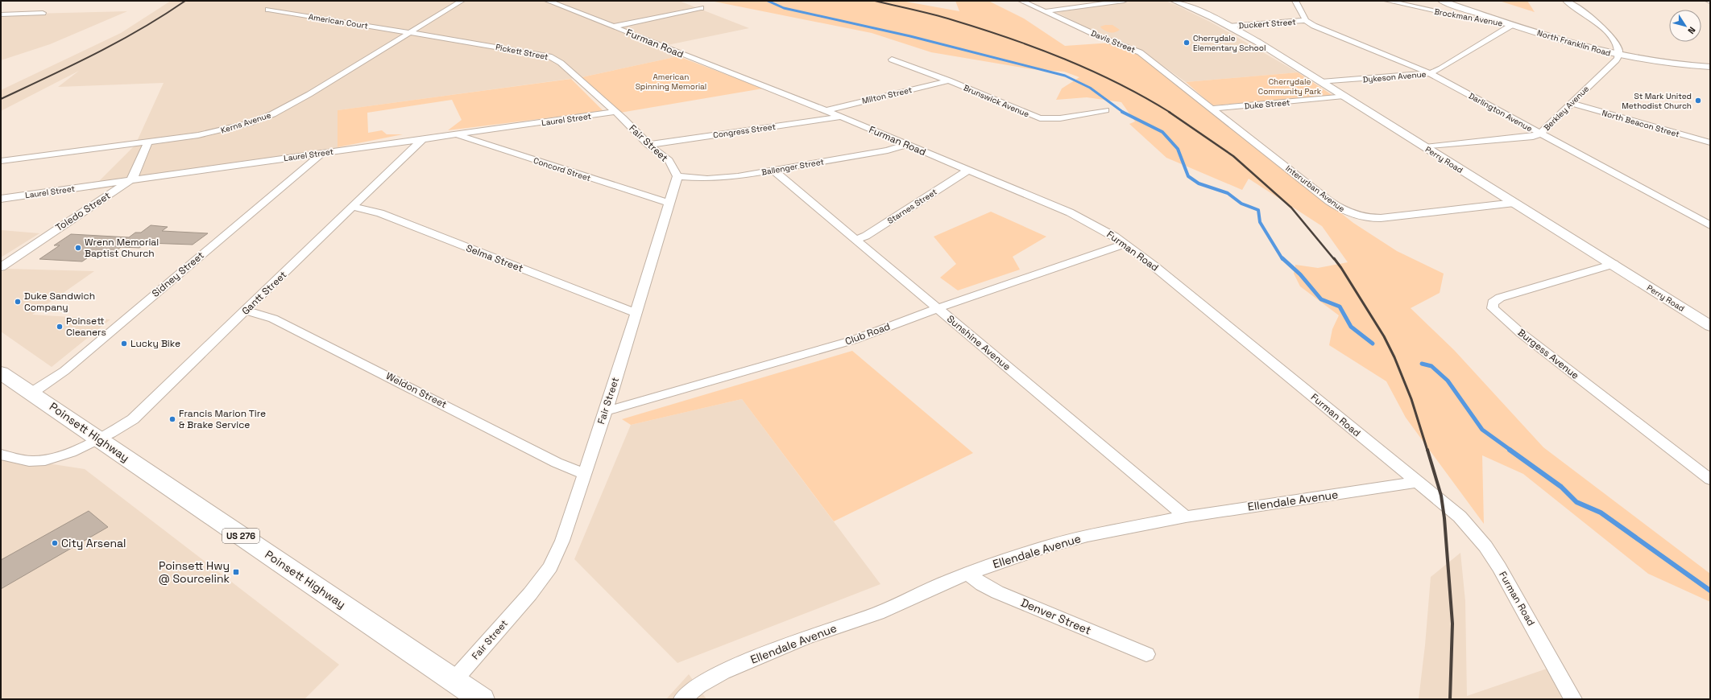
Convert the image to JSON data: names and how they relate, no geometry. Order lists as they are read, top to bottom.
{
  "streets": {
    "highway": ["Poinsett Highway", "US 276"],
    "street": [
      "Brockman Avenue",
      "American Court",
      "Duckert Street",
      "Davis Street",
      "North Franklin Road",
      "Furman Road",
      "Pickett Street",
      "Dykeson Avenue",
      "Milton Street",
      "Brunswick Avenue",
      "Duke Street",
      "Berkley Avenue",
      "Darlington Avenue",
      "Laurel Street",
      "Kerns Avenue",
      "North Beacon Street",
      "Congress Street",
      "Fair Street",
      "Perry Road",
      "Ballenger Street",
      "Concord Street",
      "Interurban Avenue",
      "Starnes Street",
      "Toledo Street",
      "Selma Street",
      "Sidney Street",
      "Gantt Street",
      "Club Road",
      "Sunshine Avenue",
      "Burgess Avenue",
      "Weldon Street",
      "Ellendale Avenue",
      "Denver Street"
    ]
  },
  "crossings": [
    ["Brockman Avenue", "North Franklin Road"],
    ["Brockman Avenue", "Dykeson Avenue"],
    ["American Court", "Pickett Street"],
    ["American Court", "Kerns Avenue"],
    ["Duckert Street", "Darlington Avenue"],
    ["Duckert Street", "Perry Road"],
    ["Davis Street", "Duke Street"],
    ["Davis Street", "Interurban Avenue"],
    ["North Franklin Road", "Dykeson Avenue"],
    ["North Franklin Road", "Berkley Avenue"],
    ["Furman Road", "Milton Street"],
    ["Furman Road", "Congress Street"],
    ["Furman Road", "Ballenger Street"],
    ["Furman Road", "Starnes Street"],
    ["Furman Road", "Club Road"],
    ["Furman Road", "Ellendale Avenue"],
    ["Pickett Street", "Laurel Street"],
    ["Pickett Street", "Kerns Avenue"],
    ["Pickett Street", "Fair Street"],
    ["Dykeson Avenue", "Darlington Avenue"],
    ["Dykeson Avenue", "Perry Road"],
    ["Milton Street", "Brunswick Avenue"],
    ["Duke Street", "Perry Road"],
    ["Duke Street", "Interurban Avenue"],
    ["Berkley Avenue", "Darlington Avenue"],
    ["Berkley Avenue", "North Beacon Street"],
    ["Berkley Avenue", "Perry Road"],
    ["Laurel Street", "Fair Street"],
    ["Laurel Street", "Concord Street"],
    ["Laurel Street", "Toledo Street"],
    ["Laurel Street", "Sidney Street"],
    ["Laurel Street", "Gantt Street"],
    ["Kerns Avenue", "Toledo Street"],
    ["Congress Street", "Fair Street"],
    ["Fair Street", "Ballenger Street"],
    ["Fair Street", "Concord Street"],
    ["Fair Street", "Selma Street"],
    ["Fair Street", "Club Road"],
    ["Fair Street", "Weldon Street"],
    ["Fair Street", "Poinsett Highway"],
    ["Perry Road", "Interurban Avenue"],
    ["Perry Road", "Burgess Avenue"],
    ["Ballenger Street", "Sunshine Avenue"],
    ["Starnes Street", "Sunshine Avenue"],
    ["Selma Street", "Gantt Street"],
    ["Sidney Street", "Poinsett Highway"],
    ["Gantt Street", "Weldon Street"],
    ["Gantt Street", "Poinsett Highway"],
    ["Club Road", "Sunshine Avenue"],
    ["Sunshine Avenue", "Ellendale Avenue"],
    ["Ellendale Avenue", "Denver Street"]
  ],
  "parks": ["American Spinning Memorial", "Cherrydale Community Park"],
  "places": {
    "other": [
      "Cherrydale Elementary School",
      "St Mark United Methodist Church",
      "Wrenn Memorial Baptist Church",
      "Duke Sandwich Company",
      "Poinsett Cleaners",
      "Lucky Bike",
      "Francis Marion Tire & Brake Service",
      "City Arsenal"
    ],
    "transit": ["Poinsett Hwy @ Sourcelink"]
  },
  "north": "bottom right"
}
